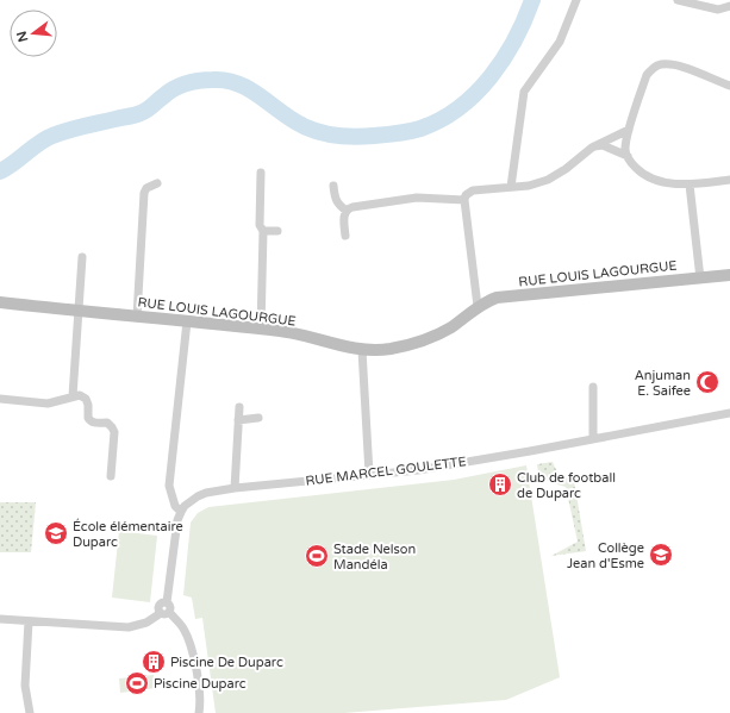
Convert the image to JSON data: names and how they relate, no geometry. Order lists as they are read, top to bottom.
{
  "streets": {
    "main road": ["RUE LOUIS LAGOURGUE"],
    "street": ["RUE MARCEL GOULETTE"]
  },
  "places": {
    "mosque": ["Anjuman E. Saifee"],
    "building": ["Club de football de Duparc", "Piscine De Duparc"],
    "school or university": ["École élémentaire Duparc", "Collège Jean d'Esme"],
    "sports": ["Stade Nelson Mandéla", "Piscine Duparc"]
  },
  "north": "left"
}
